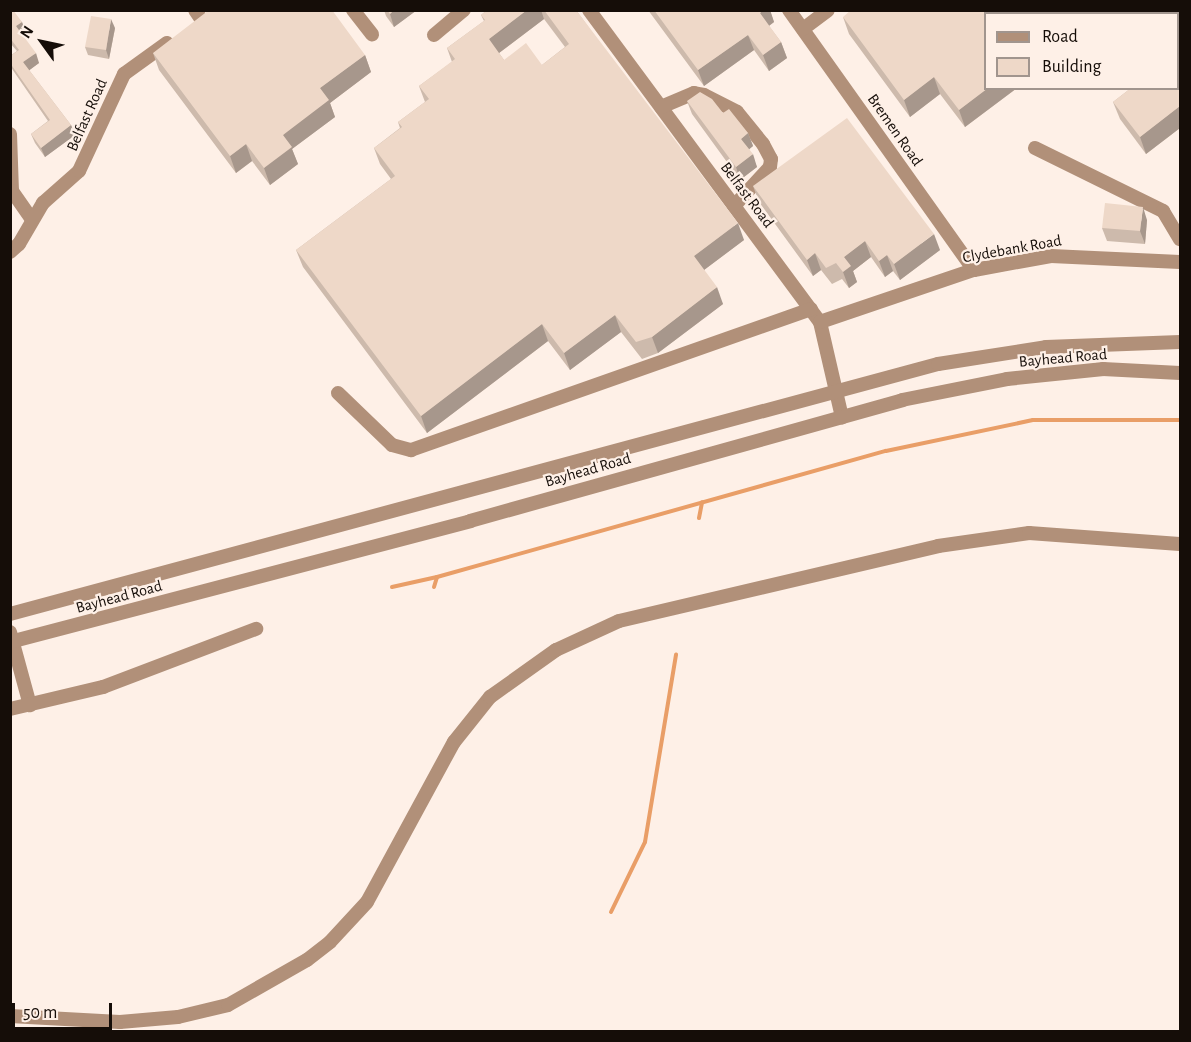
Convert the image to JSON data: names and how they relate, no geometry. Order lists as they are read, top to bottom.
{
  "streets": {
    "street": [
      "Belfast Road",
      "Bremen Road",
      "Clydebank Road",
      "Bayhead Road"
    ]
  },
  "crossings": [
    ["Belfast Road", "Clydebank Road"],
    ["Belfast Road", "Bayhead Road"],
    ["Bremen Road", "Clydebank Road"]
  ],
  "legend": ["Road", "Building"],
  "scale_bar": "50 m",
  "north": "top left"
}
